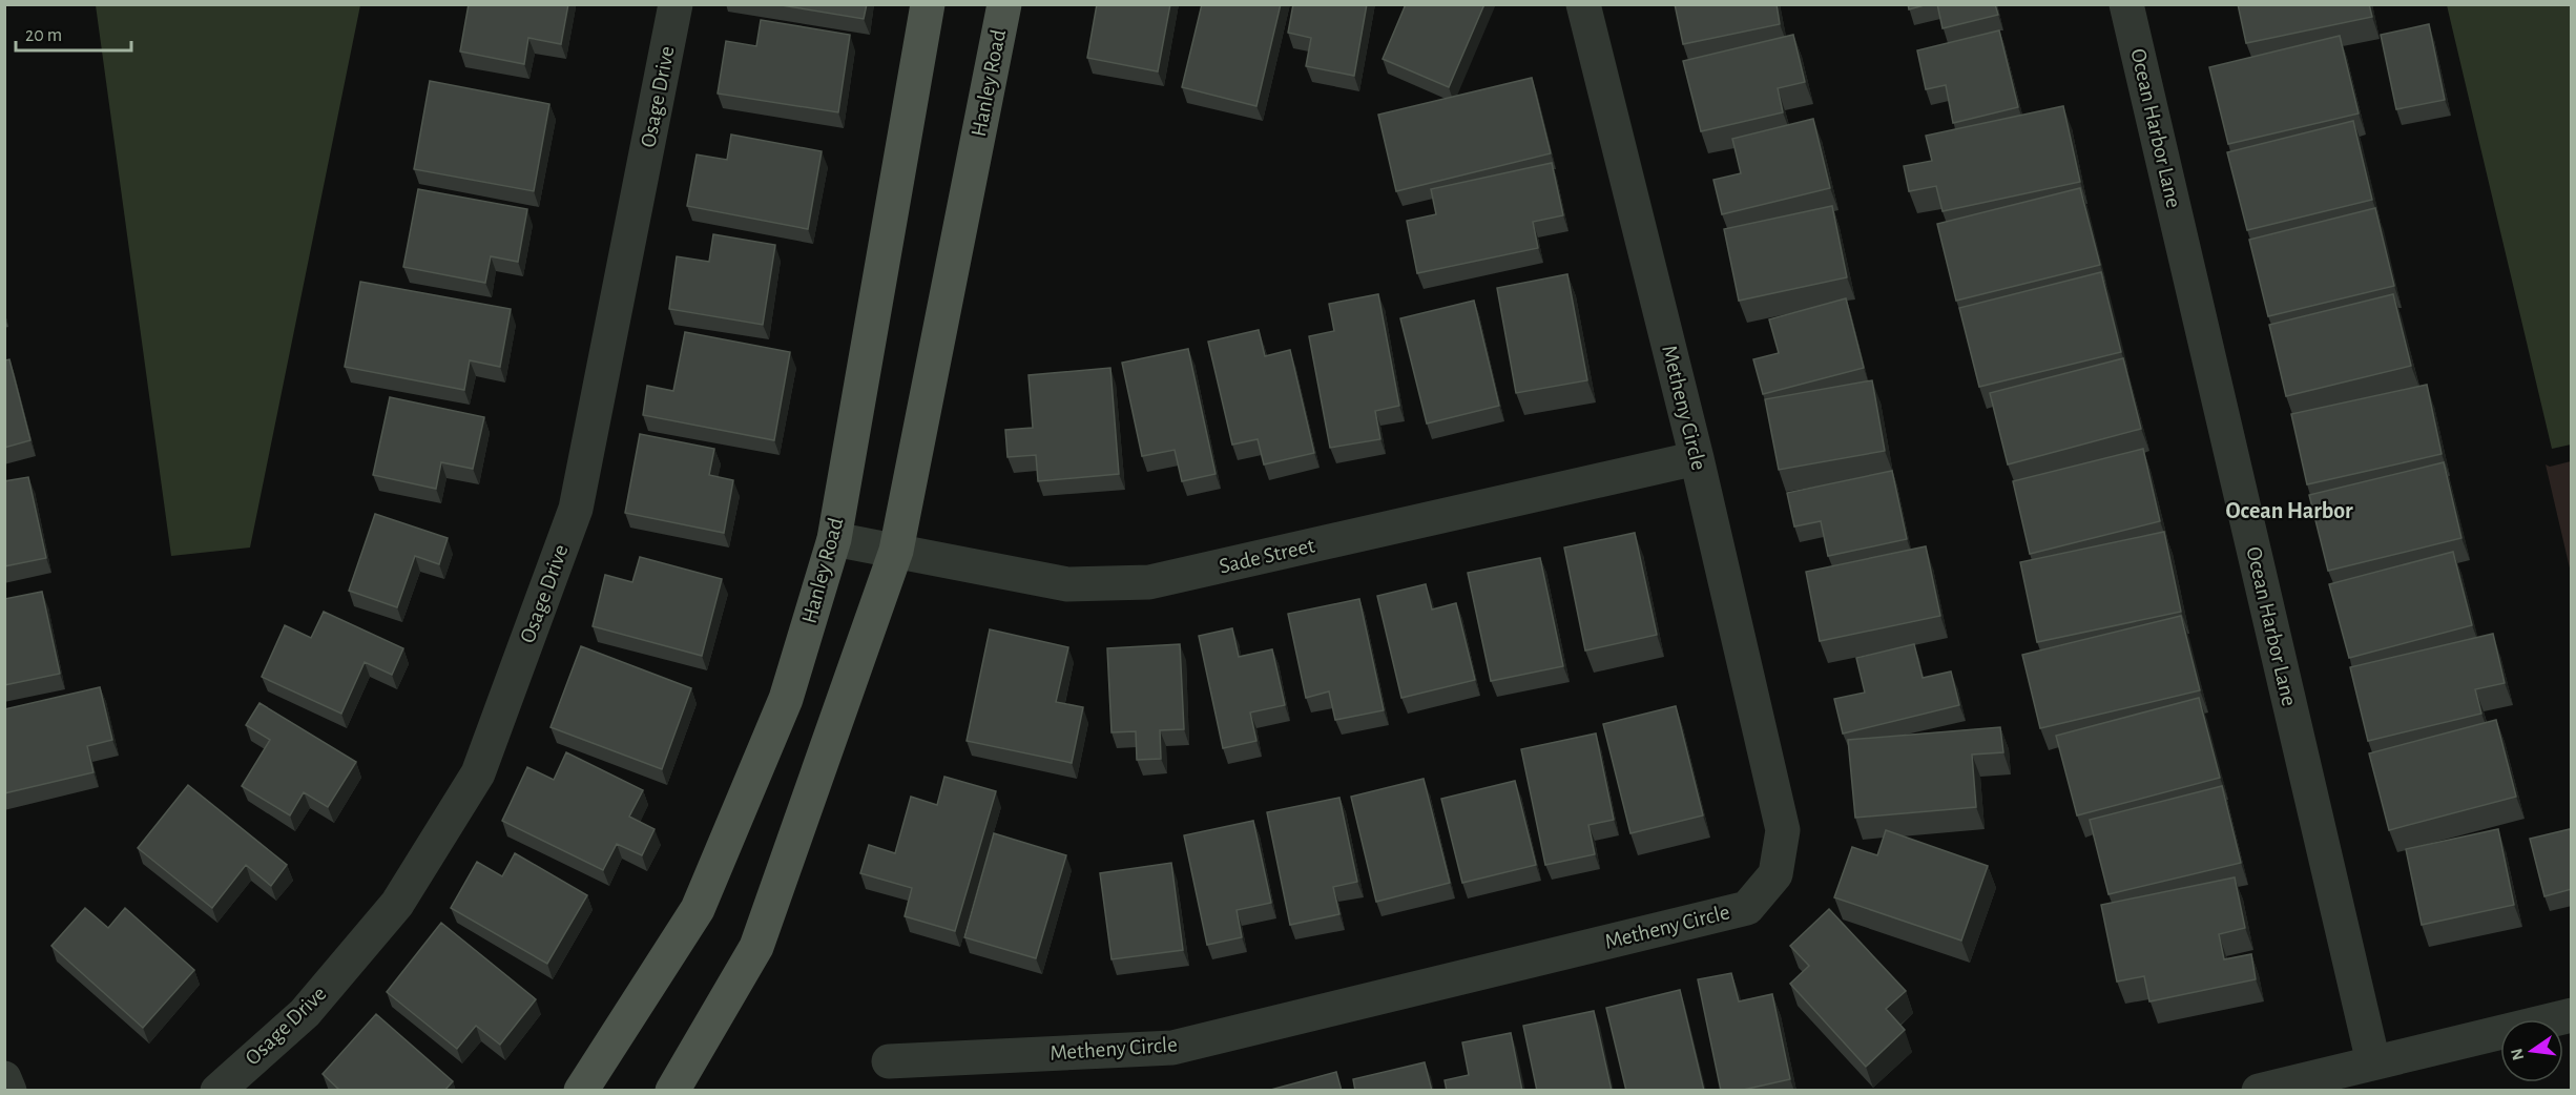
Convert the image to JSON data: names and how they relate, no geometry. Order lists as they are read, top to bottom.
{
  "streets": {
    "main road": ["Hanley Road"],
    "street": [
      "Osage Drive",
      "Ocean Harbor Lane",
      "Metheny Circle",
      "Sade Street"
    ]
  },
  "crossings": [
    ["Hanley Road", "Sade Street"],
    ["Metheny Circle", "Sade Street"]
  ],
  "districts": ["Ocean Harbor"],
  "scale_bar": "20 m",
  "north": "left"
}
